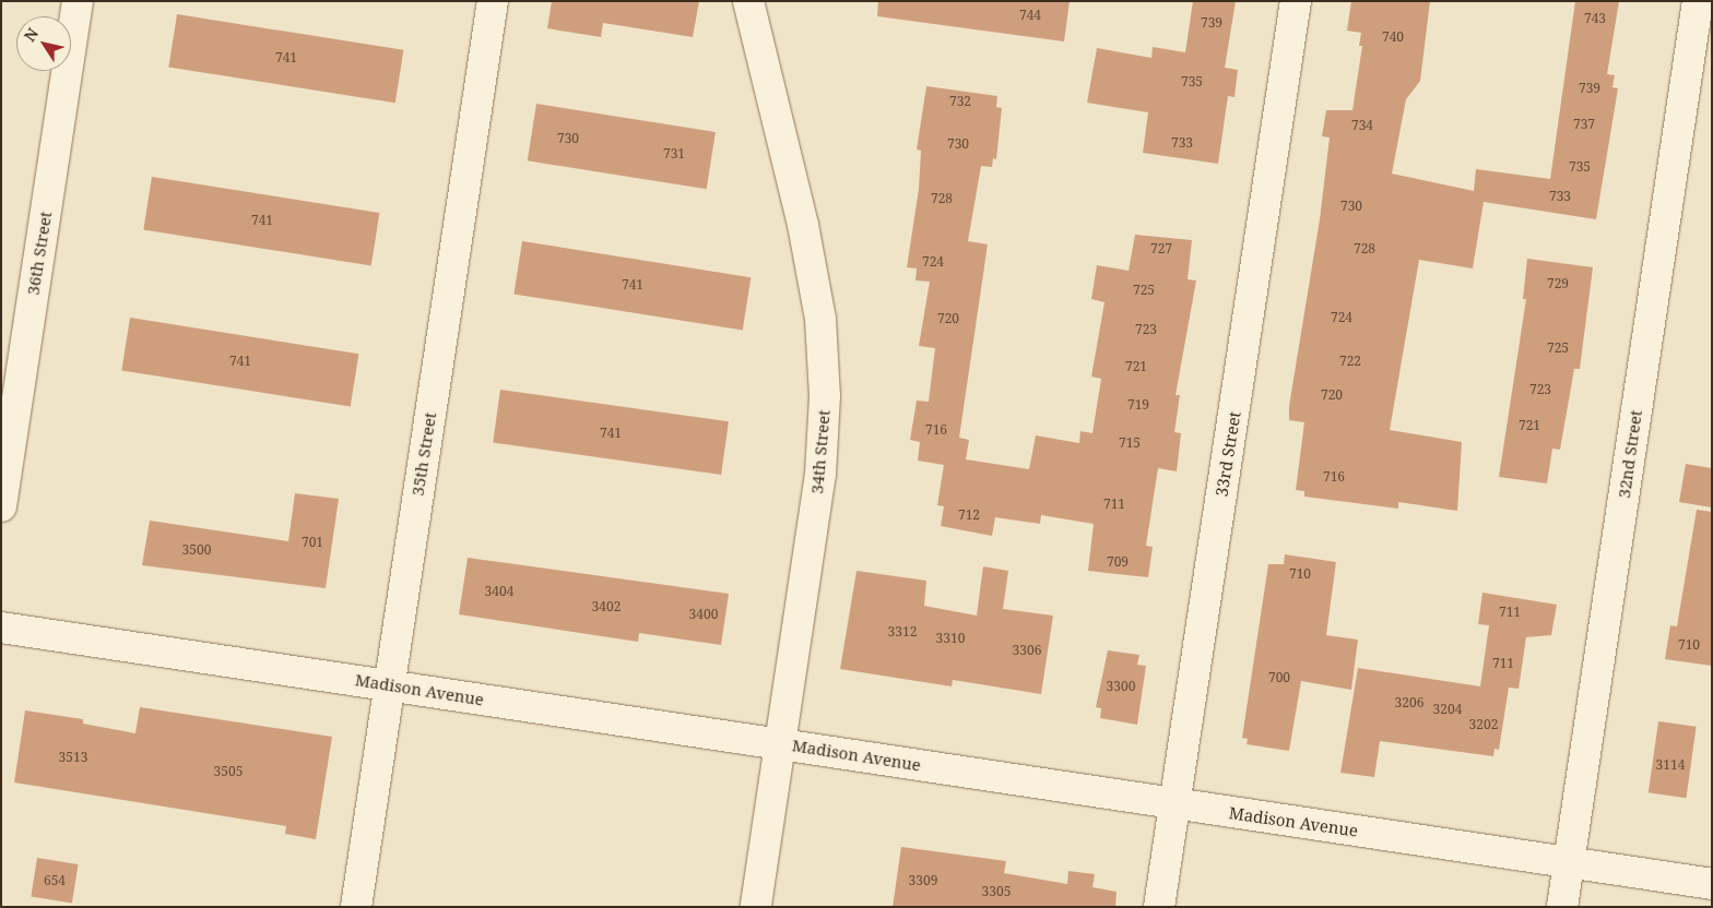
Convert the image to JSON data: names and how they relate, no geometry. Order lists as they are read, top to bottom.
{
  "streets": {
    "street": [
      "36th Street",
      "34th Street",
      "35th Street",
      "33rd Street",
      "32nd Street",
      "Madison Avenue"
    ]
  },
  "crossings": [
    ["34th Street", "Madison Avenue"],
    ["35th Street", "Madison Avenue"],
    ["33rd Street", "Madison Avenue"],
    ["32nd Street", "Madison Avenue"]
  ],
  "house_numbers": [
    "744",
    "743",
    "739",
    "740",
    "741",
    "735",
    "739",
    "732",
    "737",
    "734",
    "730",
    "733",
    "730",
    "731",
    "735",
    "733",
    "728",
    "730",
    "741",
    "727",
    "728",
    "724",
    "729",
    "741",
    "725",
    "724",
    "720",
    "723",
    "725",
    "741",
    "722",
    "721",
    "723",
    "720",
    "719",
    "721",
    "716",
    "741",
    "715",
    "716",
    "711",
    "712",
    "701",
    "3500",
    "709",
    "710",
    "3404",
    "3402",
    "711",
    "3400",
    "3312",
    "3310",
    "710",
    "3306",
    "711",
    "700",
    "3300",
    "3206",
    "3204",
    "3202",
    "3513",
    "3114",
    "3505",
    "654",
    "3309",
    "3305"
  ],
  "north": "top left"
}
